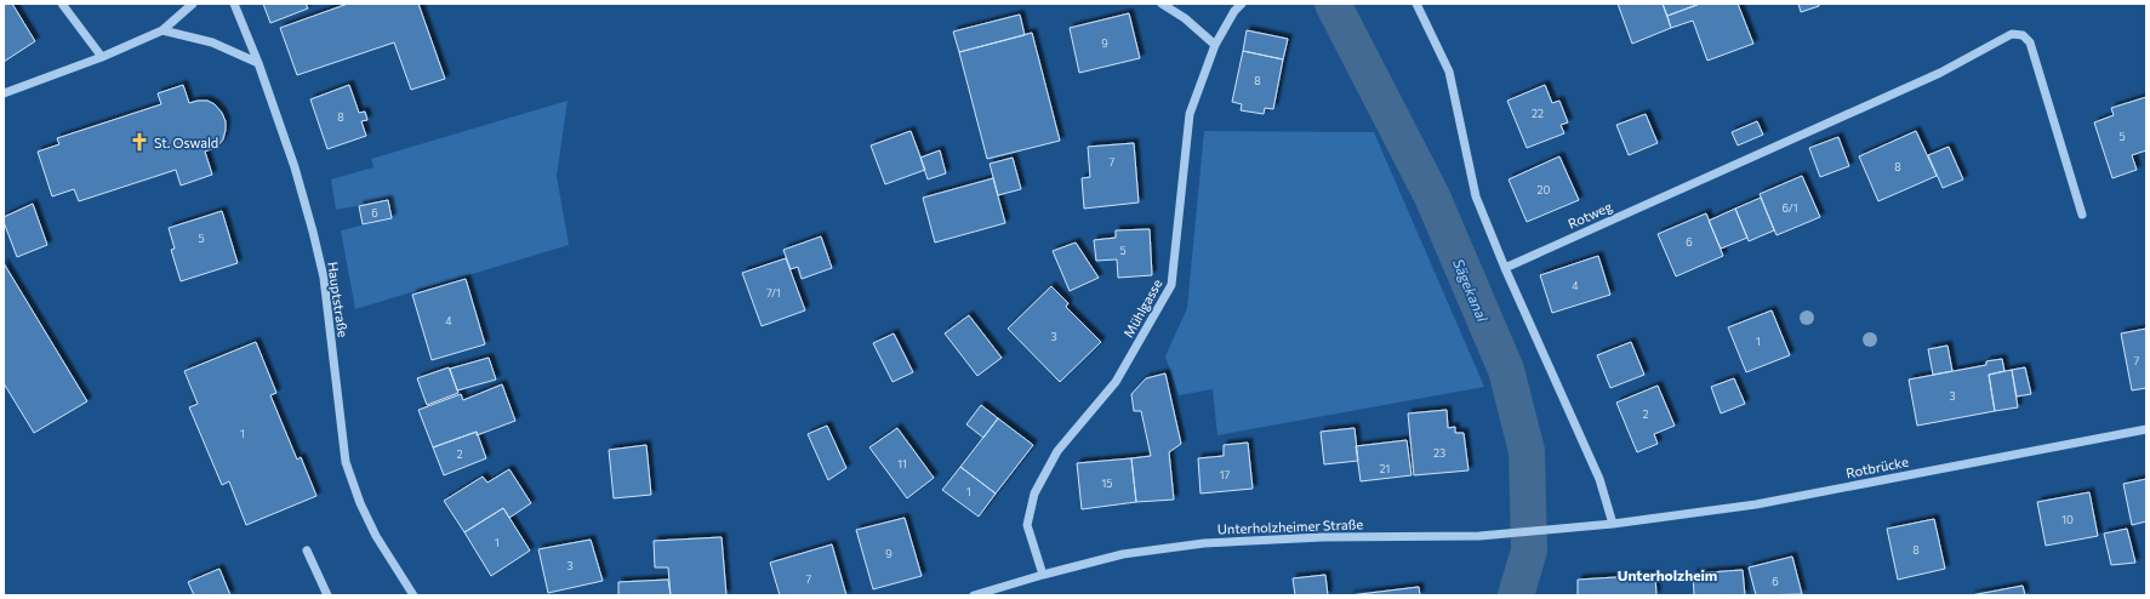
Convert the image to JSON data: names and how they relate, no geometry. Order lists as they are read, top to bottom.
{
  "streets": {
    "street": [
      "Rotweg",
      "Hauptstraße",
      "Mühlgasse",
      "Rotbrücke",
      "Unterholzheimer Straße"
    ]
  },
  "crossings": [
    ["Mühlgasse", "Unterholzheimer Straße"],
    ["Rotbrücke", "Unterholzheimer Straße"]
  ],
  "districts": ["Unterholzheim"],
  "water": ["Sägekanal"],
  "places": {
    "church": ["St. Oswald"]
  },
  "house_numbers": [
    "9",
    "8",
    "22",
    "8",
    "5",
    "7",
    "8",
    "20",
    "6/1",
    "6",
    "5",
    "6",
    "5",
    "4",
    "7/1",
    "4",
    "3",
    "1",
    "7",
    "3",
    "2",
    "1",
    "23",
    "2",
    "11",
    "21",
    "17",
    "15",
    "1",
    "10",
    "1",
    "8",
    "9",
    "3",
    "7",
    "6"
  ]
}
